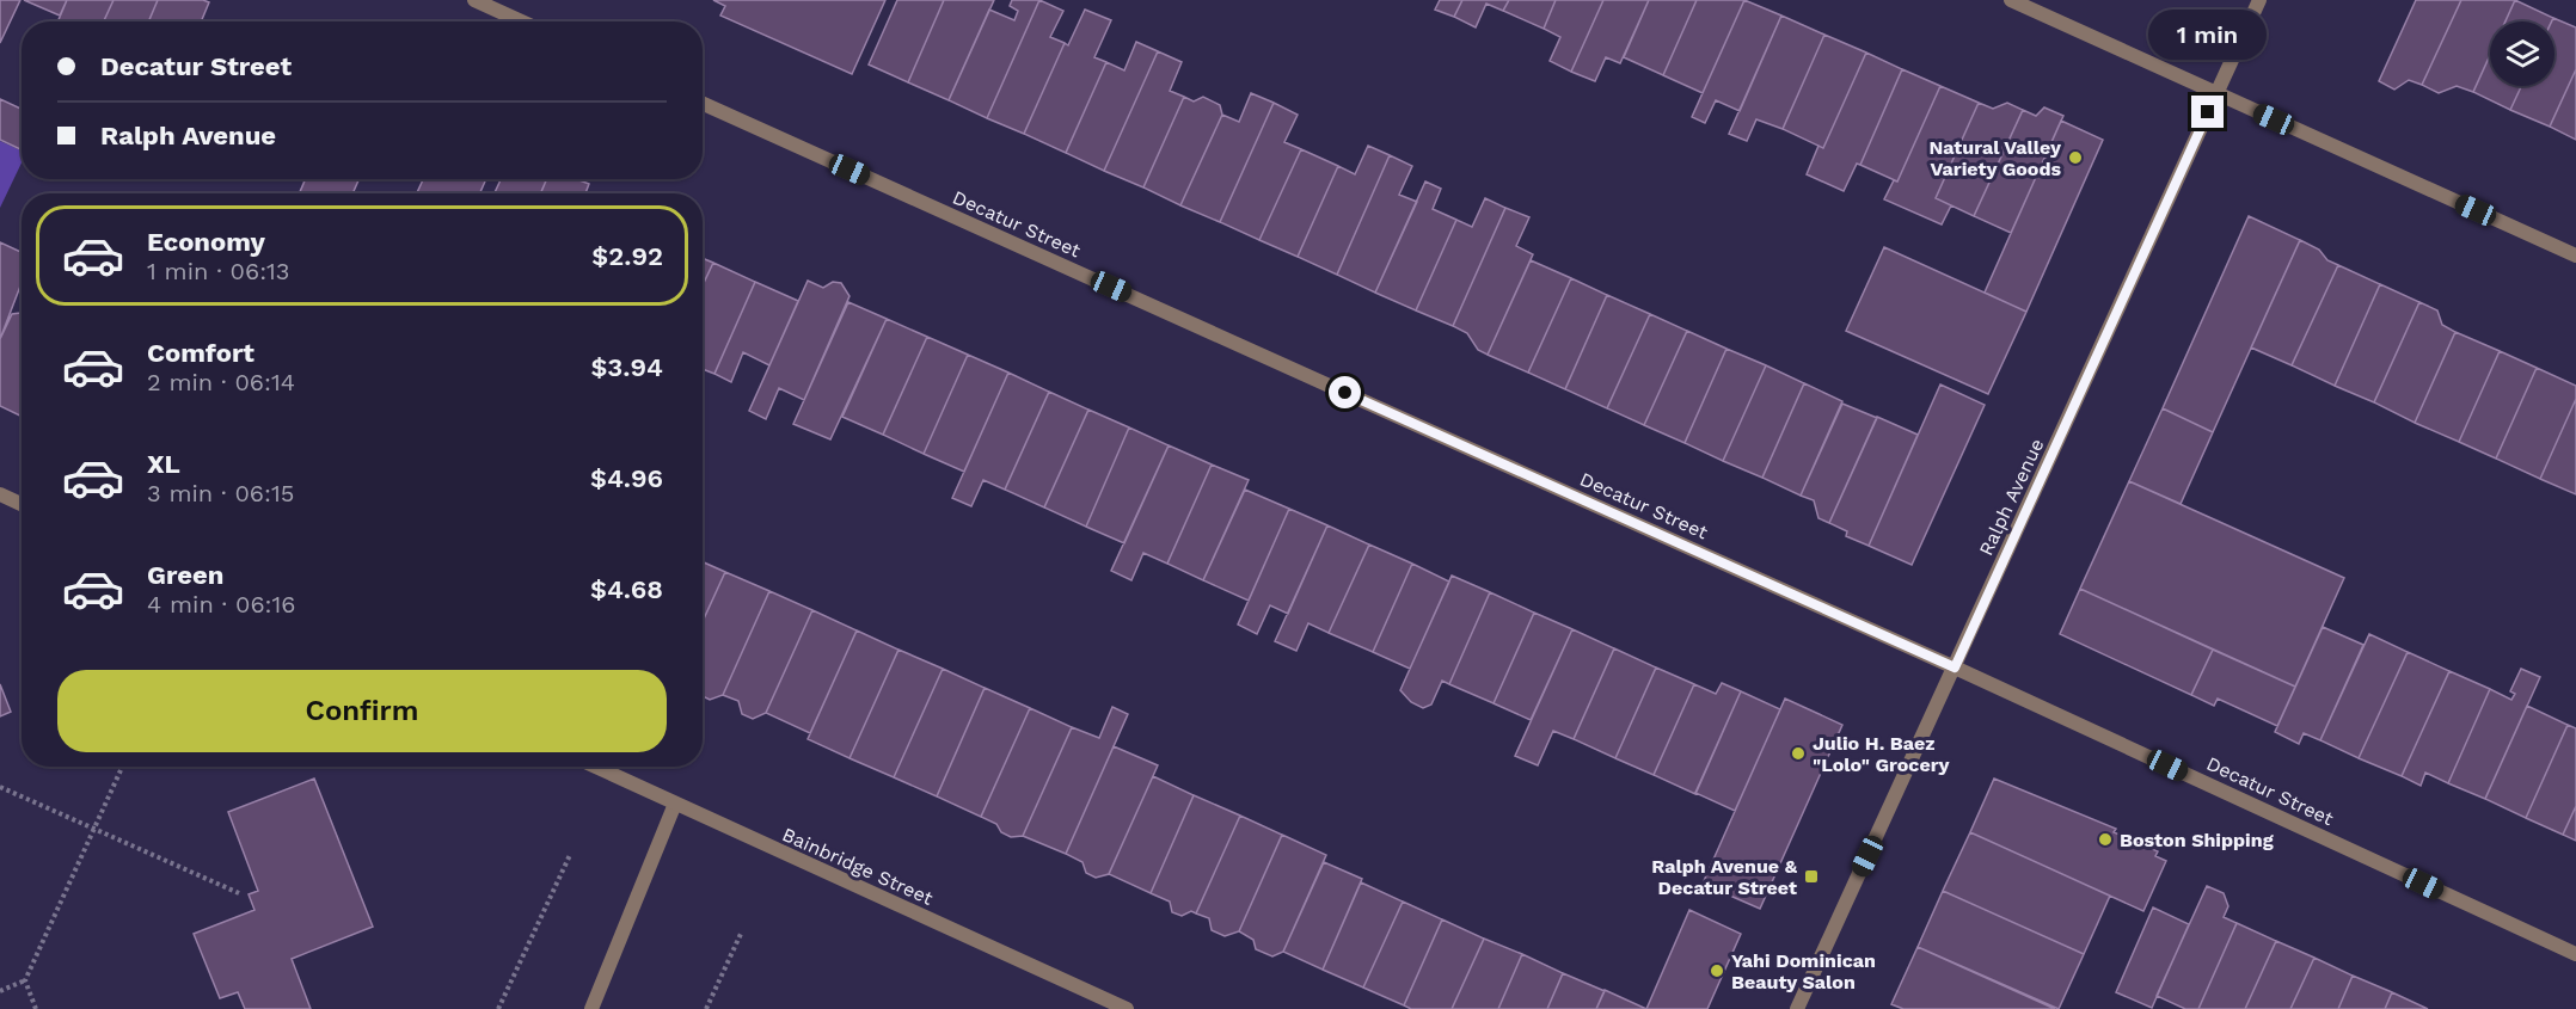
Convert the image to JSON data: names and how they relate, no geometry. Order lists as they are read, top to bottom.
{
  "streets": {
    "street": ["Decatur Street", "Ralph Avenue", "Bainbridge Street"]
  },
  "crossings": [
    ["Decatur Street", "Ralph Avenue"]
  ],
  "places": {
    "other": [
      "Natural Valley Variety Goods",
      "Julio H. Baez \"Lolo\" Grocery",
      "Boston Shipping",
      "Yahi Dominican Beauty Salon"
    ],
    "transit": ["Ralph Avenue & Decatur Street"]
  },
  "page": {
    "bubble": "1 min",
    "banner": ["Decatur Street", "Ralph Avenue"],
    "list": [
      {
        "name": "Economy",
        "note": "1 min · 06:13",
        "value": "$2.92"
      },
      {
        "name": "Comfort",
        "note": "2 min · 06:14",
        "value": "$3.94"
      },
      {
        "name": "XL",
        "note": "3 min · 06:15",
        "value": "$4.96"
      },
      {
        "name": "Green",
        "note": "4 min · 06:16",
        "value": "$4.68"
      }
    ],
    "buttons": "Confirm"
  }
}
